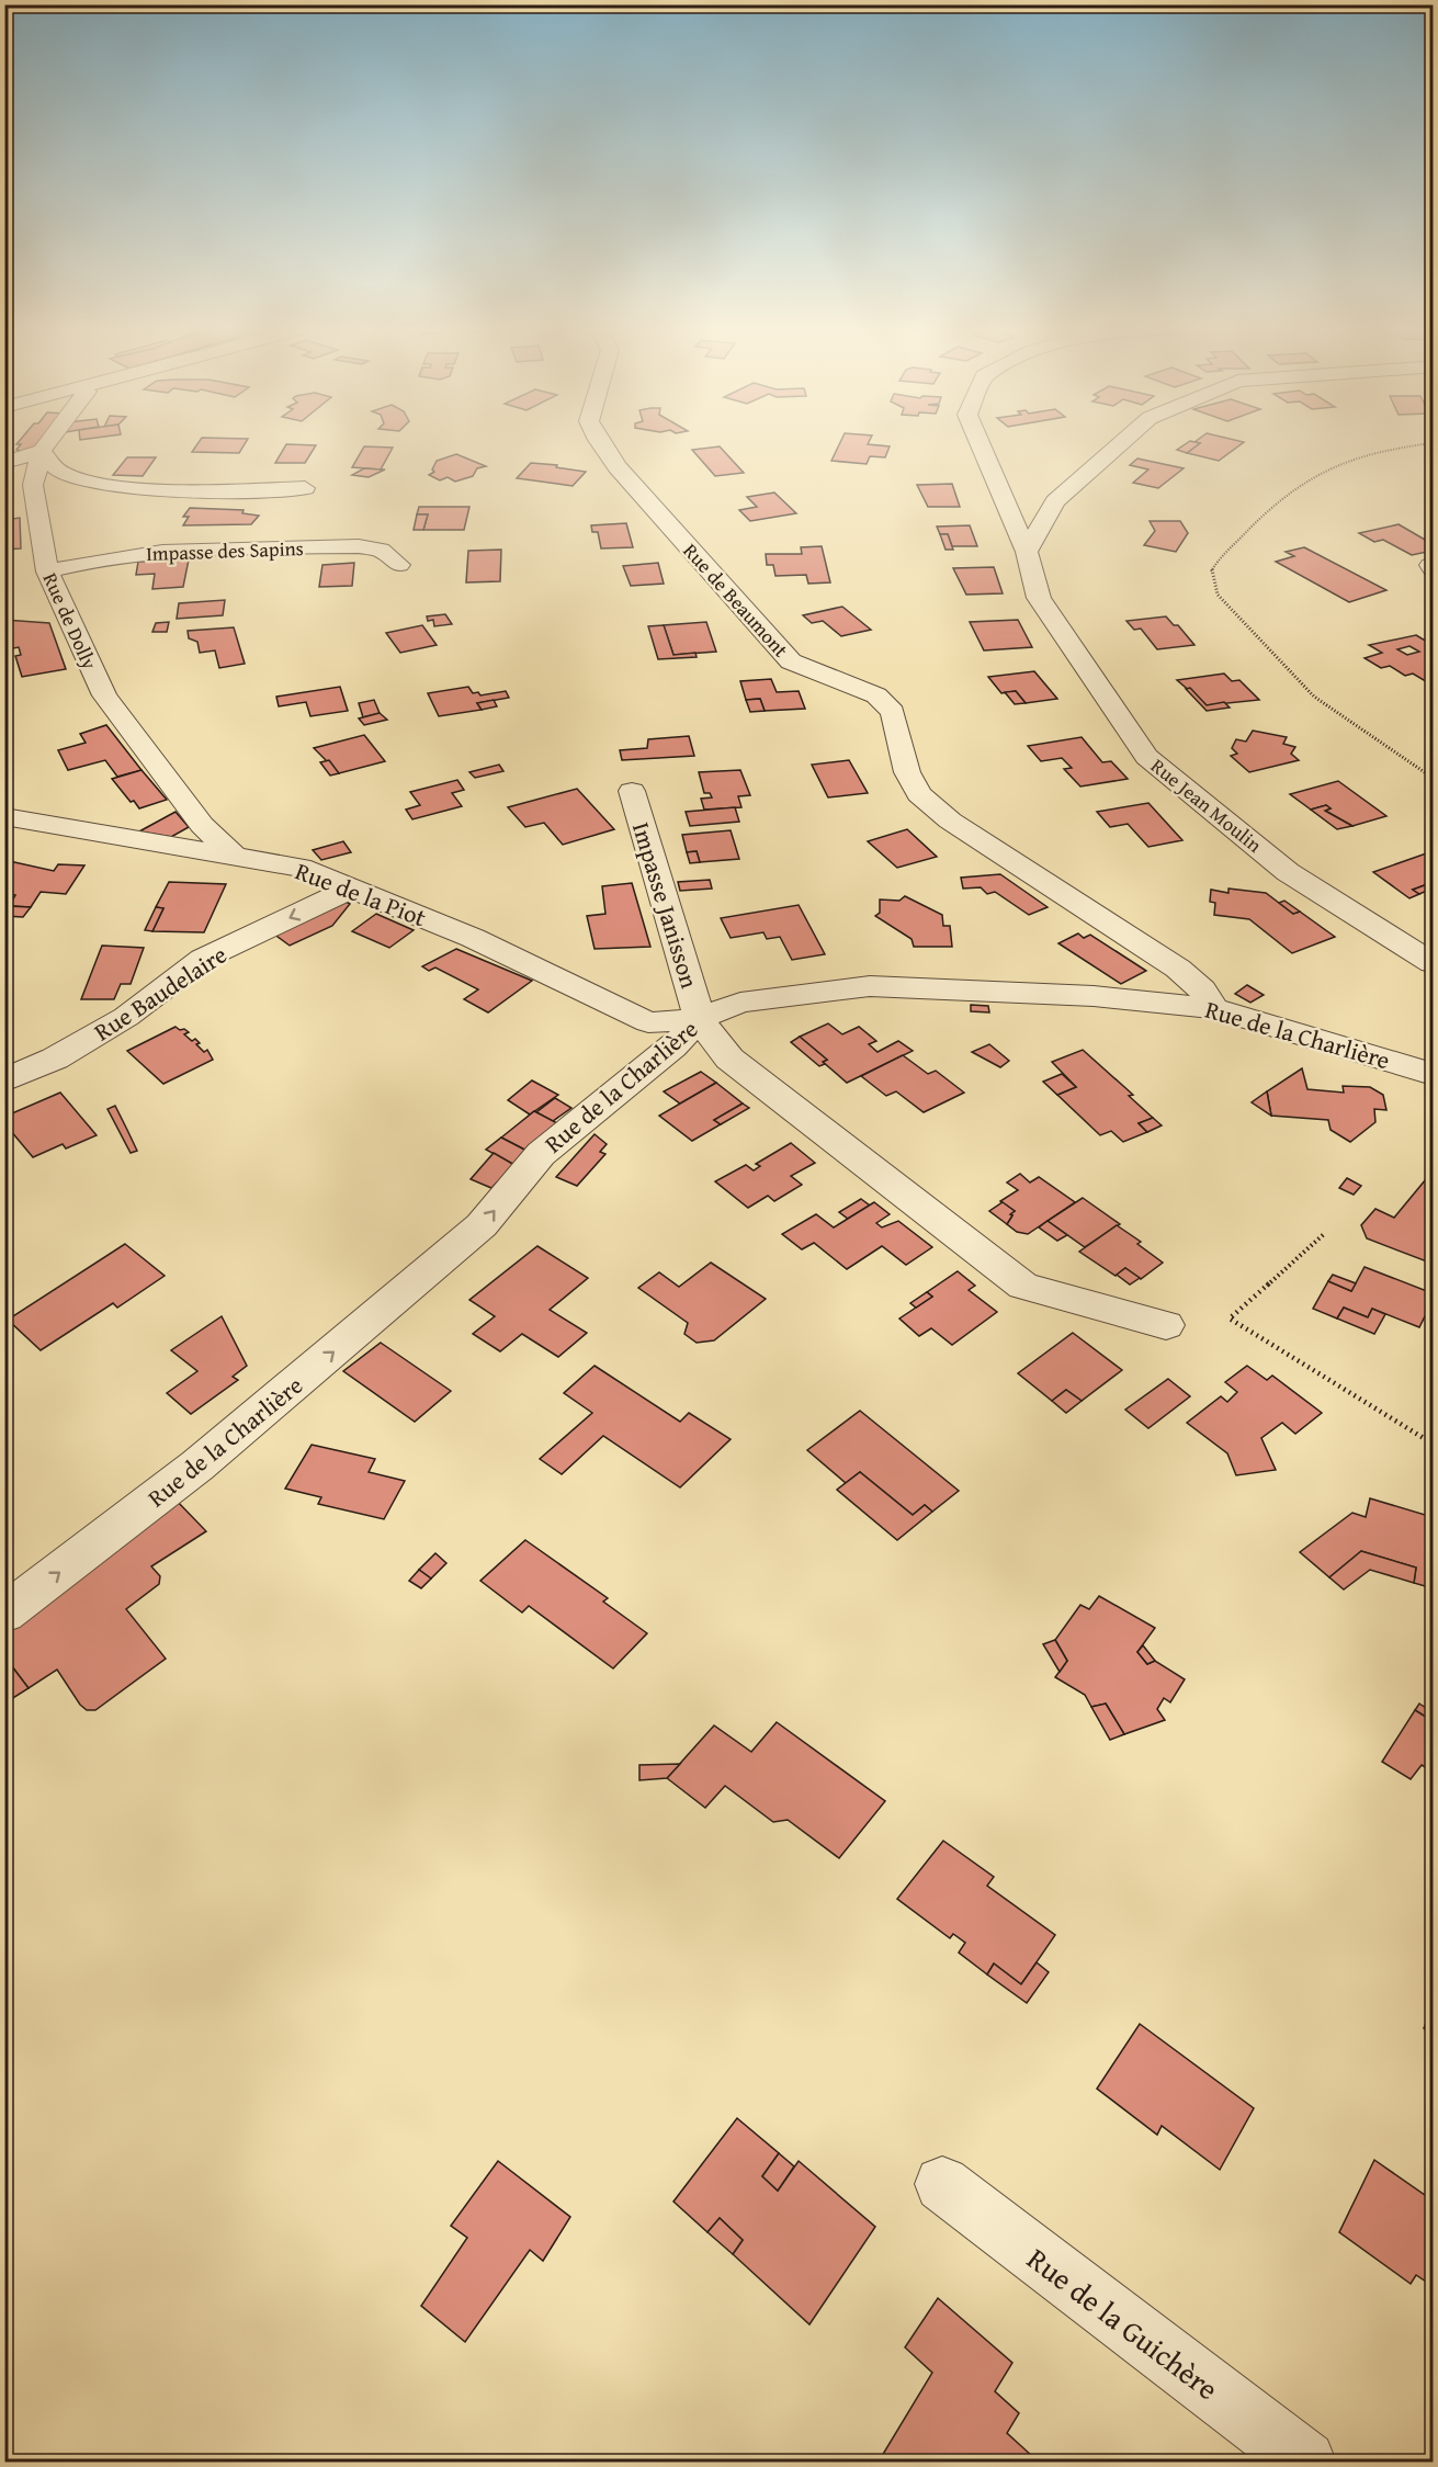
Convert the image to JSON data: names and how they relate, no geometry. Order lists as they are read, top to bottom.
{
  "streets": {
    "street": [
      "Impasse des Sapins",
      "Rue de Beaumont",
      "Rue de Dolly",
      "Rue Jean Moulin",
      "Rue de la Piot",
      "Impasse Janisson",
      "Rue Baudelaire",
      "Rue de la Charlière",
      "Rue de la Guichère"
    ]
  },
  "crossings": [
    ["Impasse des Sapins", "Rue de Dolly"],
    ["Rue de Beaumont", "Rue de la Charlière"],
    ["Rue de Dolly", "Rue de la Piot"],
    ["Rue de la Piot", "Impasse Janisson"],
    ["Rue de la Piot", "Rue Baudelaire"],
    ["Rue de la Piot", "Rue de la Charlière"],
    ["Impasse Janisson", "Rue de la Charlière"]
  ],
  "one_way": ["Rue Baudelaire", "Rue de la Charlière"]
}
